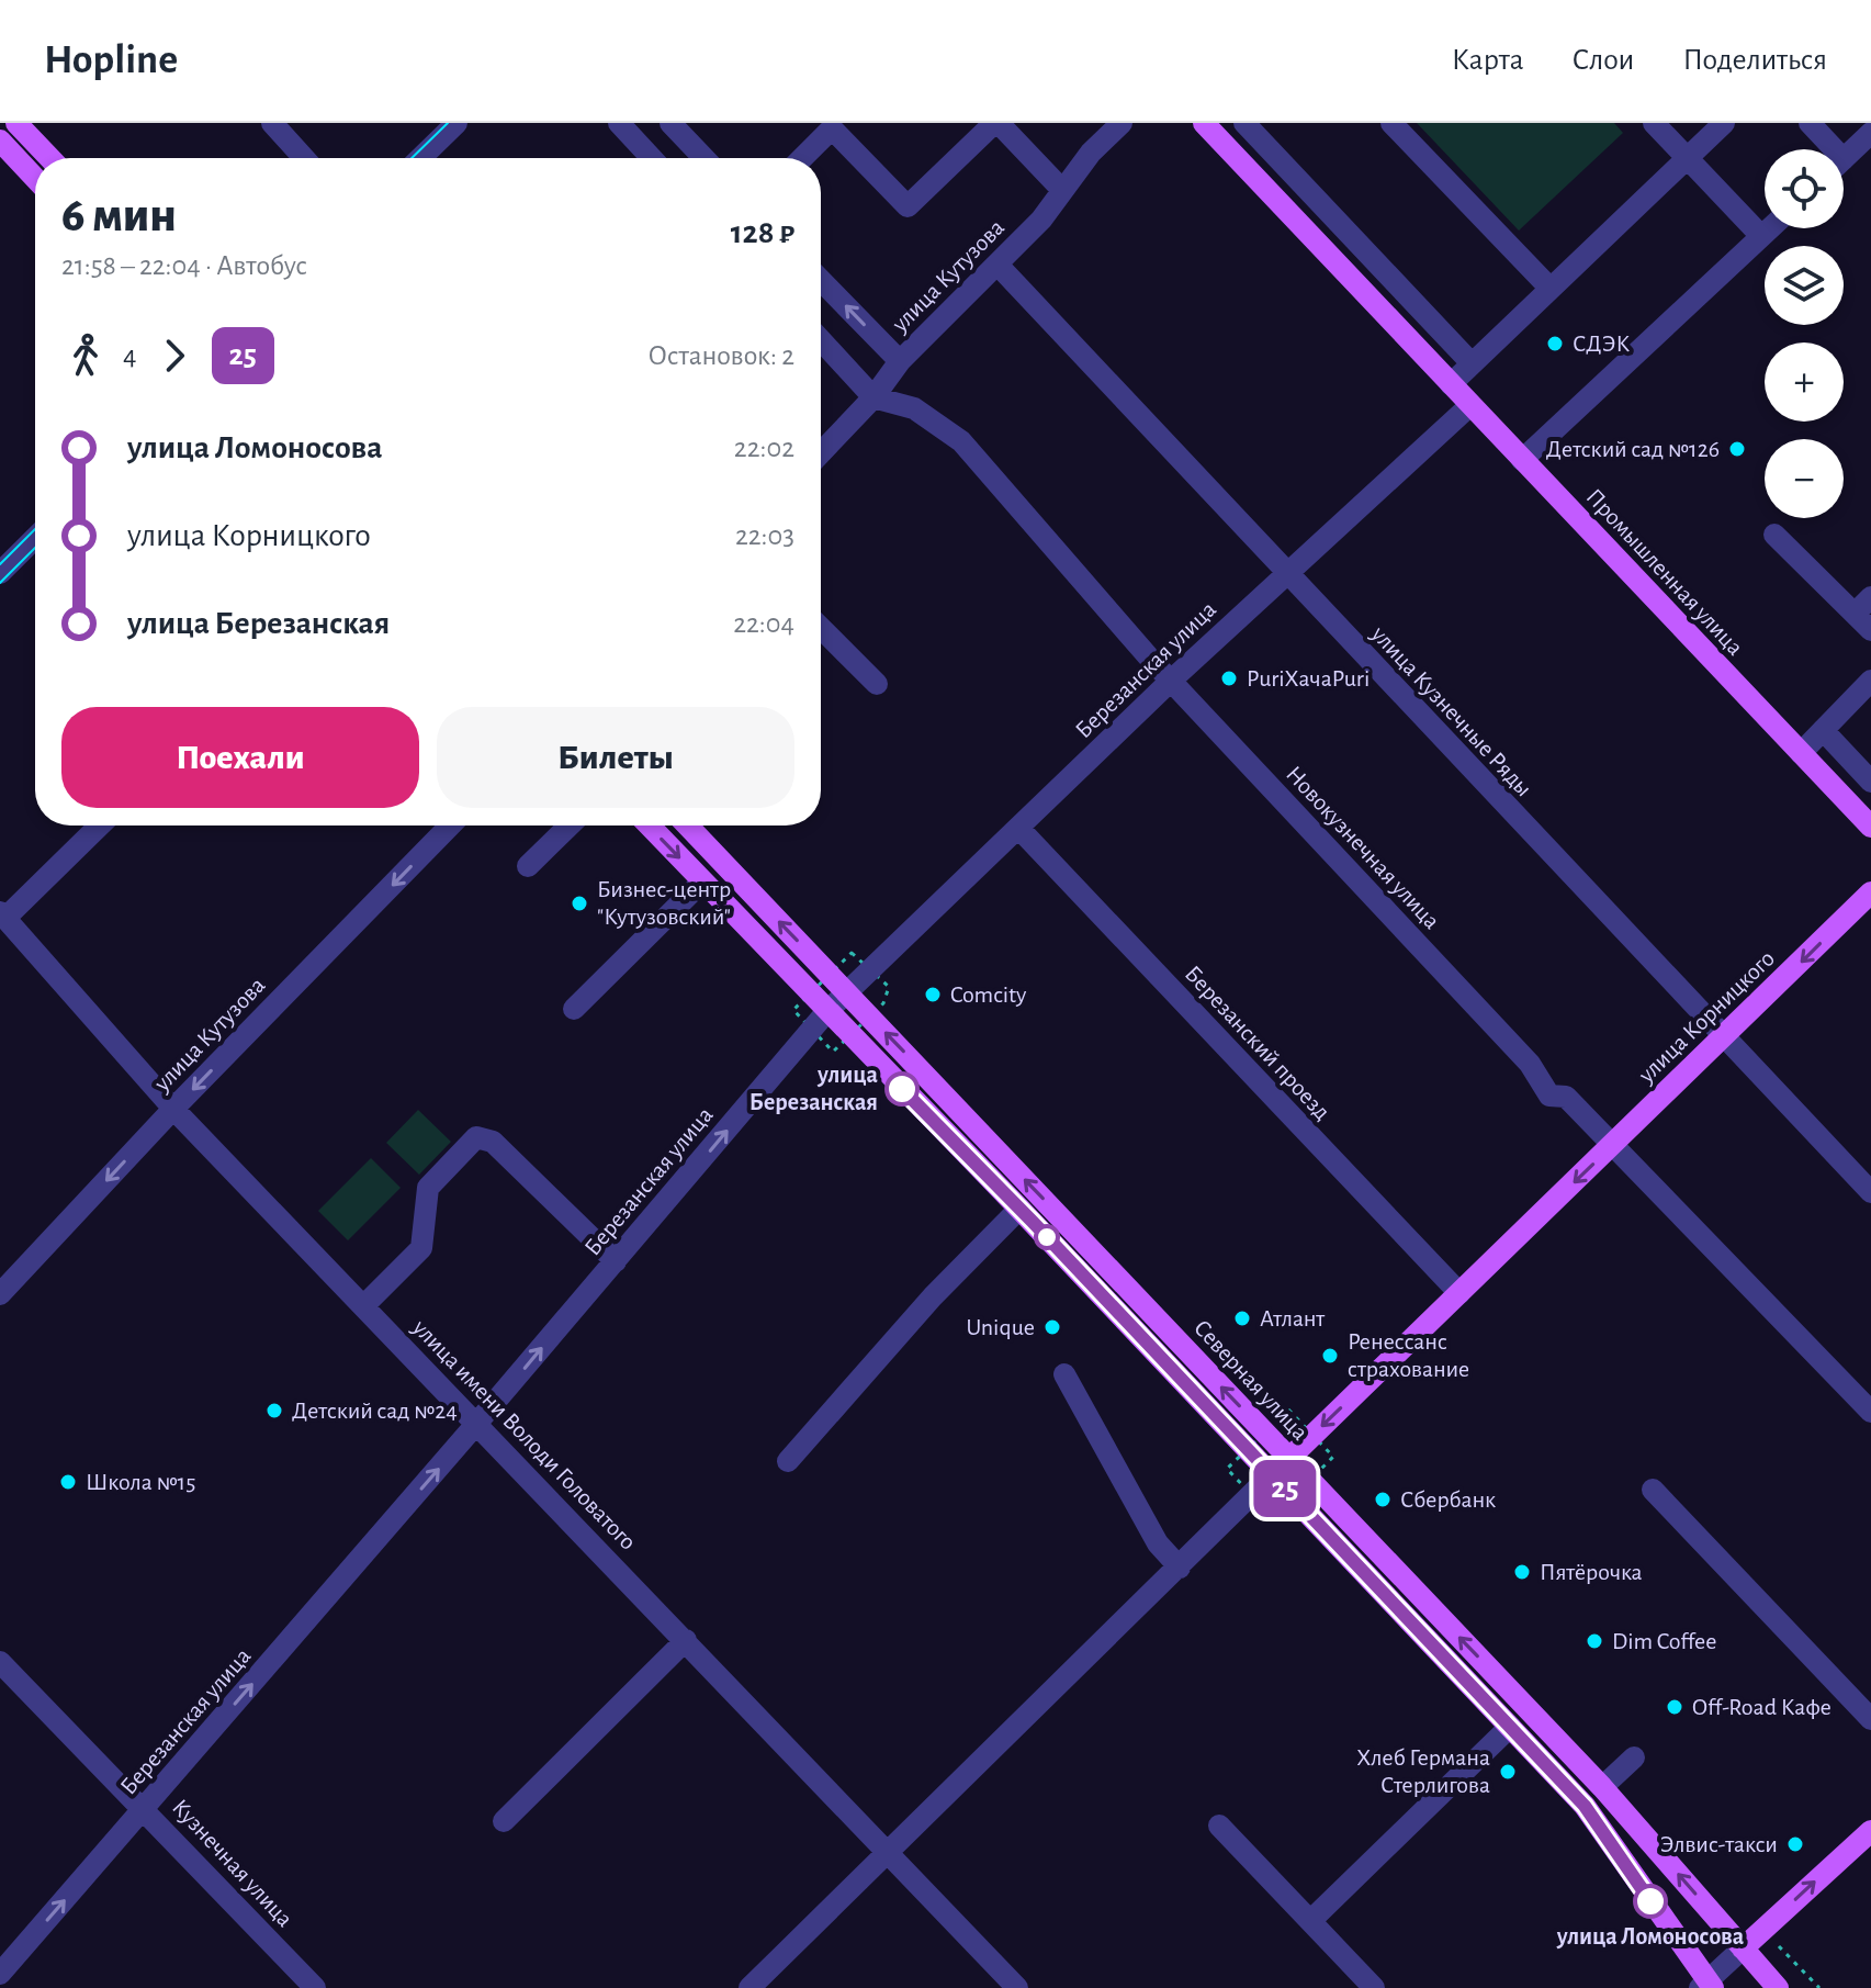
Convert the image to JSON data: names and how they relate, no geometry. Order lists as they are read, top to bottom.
{
  "streets": {
    "main road": ["Промышленная улица", "улица Корницкого", "Северная улица"],
    "street": [
      "улица Кутузова",
      "Березанская улица",
      "улица Кузнечные Ряды",
      "Новокузнечная улица",
      "Березанский проезд",
      "улица имени Володи Головатого",
      "Кузнечная улица"
    ]
  },
  "crossings": [
    ["улица Кутузова", "улица Кузнечные Ряды"],
    ["улица Кутузова", "Новокузнечная улица"],
    ["улица Кутузова", "улица имени Володи Головатого"],
    ["Промышленная улица", "Березанская улица"],
    ["Березанская улица", "улица Кузнечные Ряды"],
    ["Березанская улица", "Новокузнечная улица"],
    ["Березанская улица", "Березанский проезд"],
    ["Березанская улица", "Северная улица"],
    ["Березанская улица", "улица имени Володи Головатого"],
    ["Березанская улица", "Кузнечная улица"],
    ["улица Кузнечные Ряды", "улица Корницкого"],
    ["Новокузнечная улица", "улица Корницкого"],
    ["улица Корницкого", "Березанский проезд"],
    ["улица Корницкого", "Северная улица"],
    ["улица Корницкого", "улица имени Володи Головатого"]
  ],
  "one_way": ["улица Кутузова", "Березанская улица", "улица Корницкого"],
  "places": [
    "СДЭК",
    "Детский сад №126",
    "PuriХачаPuri",
    "Бизнес-центр \"Кутузовский\"",
    "Comcity",
    "улица Березанская",
    "Атлант",
    "Unique",
    "Ренессанс страхование",
    "Детский сад №24",
    "Школа №15",
    "Сбербанк",
    "Пятёрочка",
    "Dim Coffee",
    "Off-Road Кафе",
    "Хлеб Германа Стерлигова",
    "Элвис-такси",
    "улица Ломоносова"
  ],
  "lines": ["bus line 25"],
  "page": {
    "header": "Hopline",
    "nav": ["Карта", "Слои", "Поделиться"],
    "on_map": "25",
    "map_buttons": ["+", "−"],
    "heading": ["6 мин", "21:58 – 22:04 · Автобус", "128 ₽"],
    "legs": ["4", "25", "Остановок: 2"],
    "list": [
      {
        "name": "улица Ломоносова",
        "value": "22:02"
      },
      {
        "name": "улица Корницкого",
        "value": "22:03"
      },
      {
        "name": "улица Березанская",
        "value": "22:04"
      }
    ],
    "buttons": ["Поехали", "Билеты"]
  }
}
